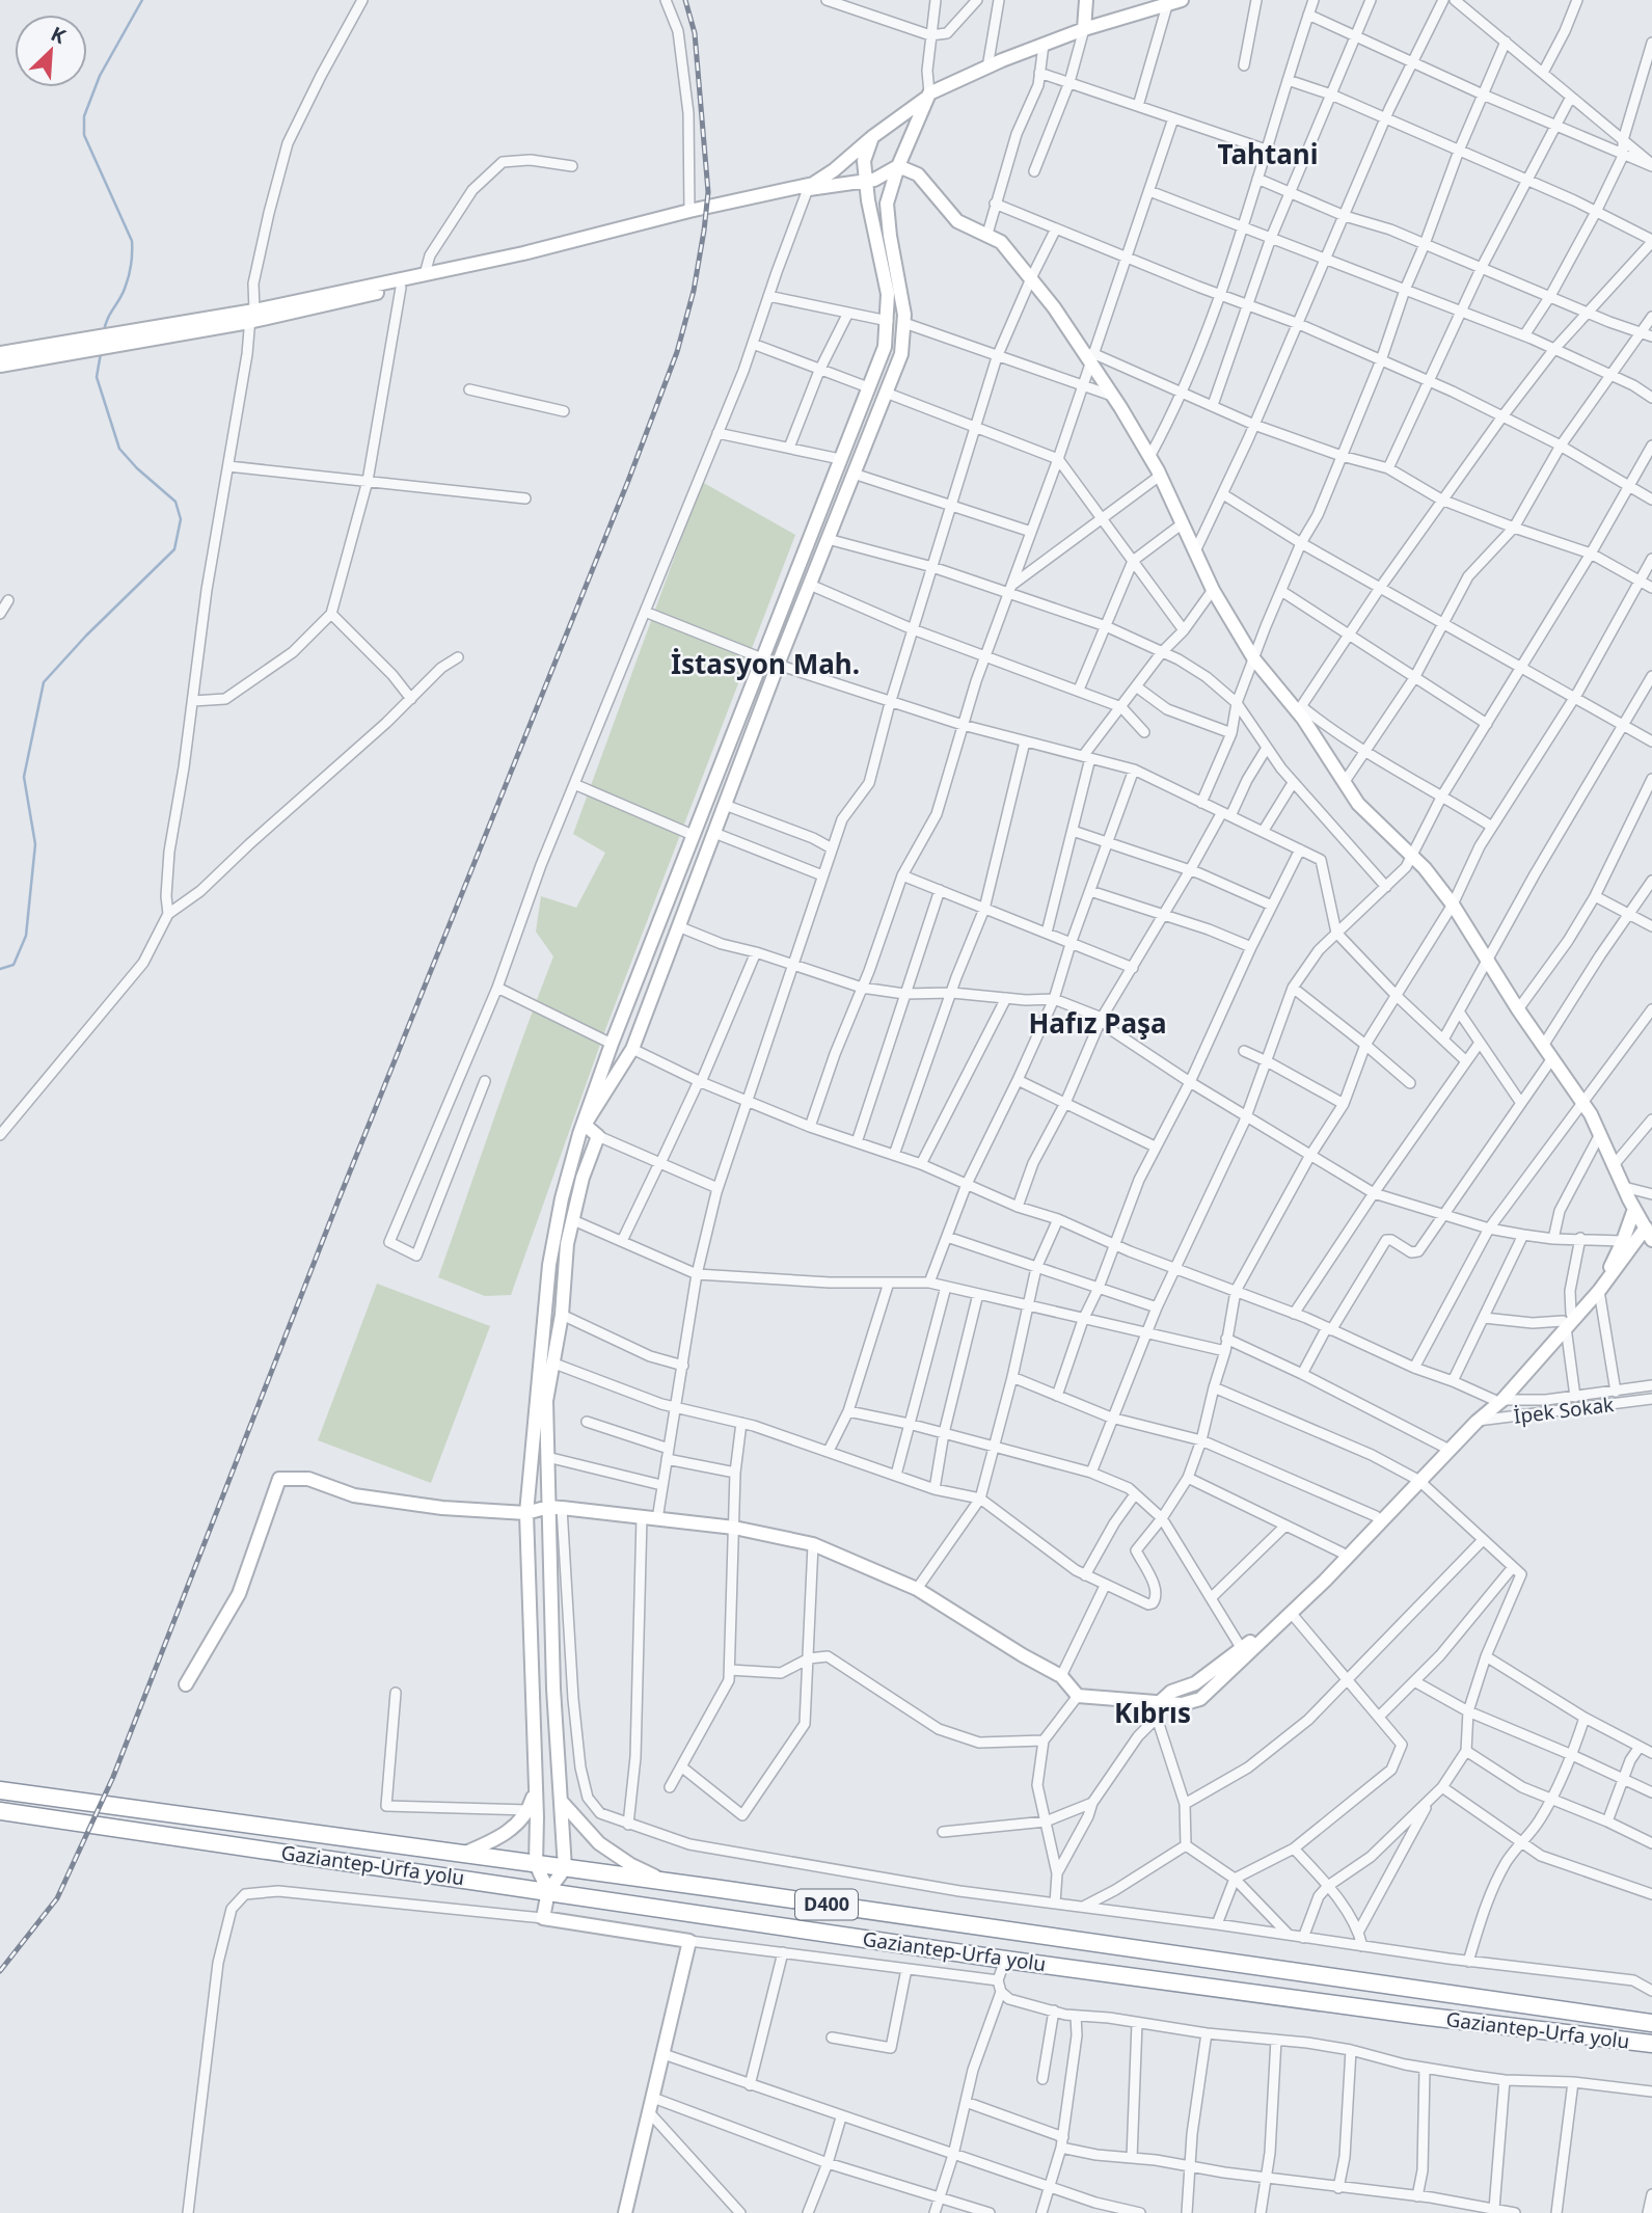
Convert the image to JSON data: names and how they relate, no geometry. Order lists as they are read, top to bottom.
{
  "streets": {
    "highway": ["Gaziantep-Urfa yolu", "D400"],
    "street": ["İpek Sokak"]
  },
  "districts": [
    "Tahtani",
    "İstasyon Mah.",
    "Hafız Paşa",
    "Kıbrıs"
  ],
  "north": "top right"
}
